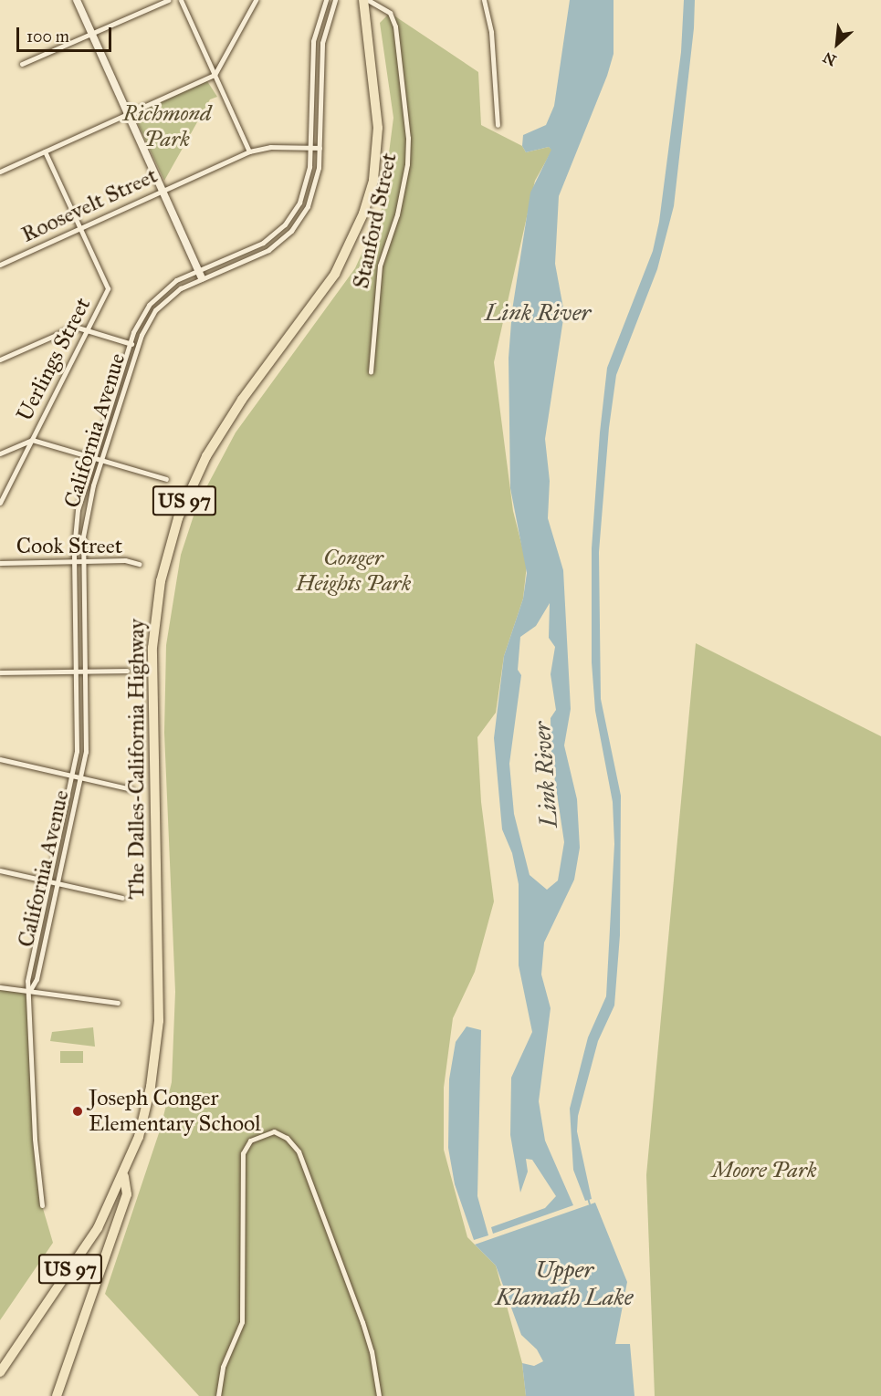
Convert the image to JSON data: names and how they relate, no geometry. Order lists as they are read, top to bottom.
{
  "streets": {
    "highway": ["US 97", "The Dalles-California Highway"],
    "street": [
      "Roosevelt Street",
      "Stanford Street",
      "Uerlings Street",
      "California Avenue",
      "Cook Street"
    ]
  },
  "crossings": [
    ["Roosevelt Street", "Uerlings Street"],
    ["Roosevelt Street", "California Avenue"],
    ["California Avenue", "Cook Street"]
  ],
  "water": ["Link River", "Upper Klamath Lake"],
  "parks": ["Richmond Park", "Conger Heights Park", "Moore Park"],
  "places": ["Joseph Conger Elementary School"],
  "scale_bar": "100 m",
  "north": "bottom left"
}
